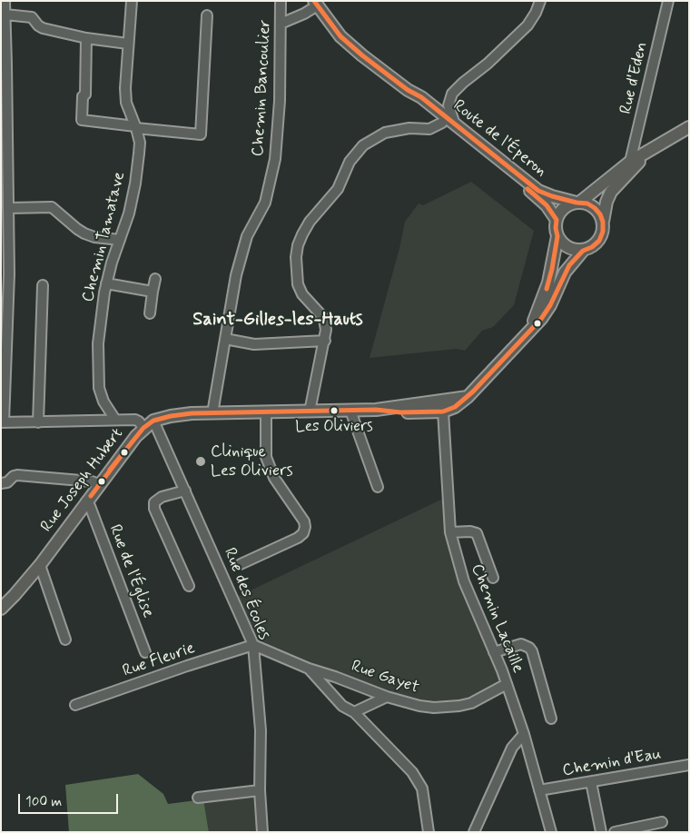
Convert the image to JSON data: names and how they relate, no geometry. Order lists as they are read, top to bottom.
{
  "streets": {
    "main road": ["Route de l'Éperon", "Rue Joseph Hubert"],
    "street": [
      "Rue d'Eden",
      "Chemin Bancoulier",
      "Chemin Tamatave",
      "Rue de l'Église",
      "Rue des Écoles",
      "Chemin Lacaille",
      "Rue Fleurie",
      "Rue Gayet",
      "Chemin d'Eau"
    ]
  },
  "crossings": [
    ["Rue Joseph Hubert", "Rue de l'Église"],
    ["Rue Joseph Hubert", "Rue des Écoles"],
    ["Rue des Écoles", "Rue Fleurie"],
    ["Rue des Écoles", "Rue Gayet"],
    ["Chemin Lacaille", "Rue Gayet"],
    ["Chemin Lacaille", "Chemin d'Eau"],
    ["Rue Fleurie", "Rue Gayet"]
  ],
  "districts": ["Saint-Gilles-les-Hauts"],
  "places": ["Les Oliviers", "Clinique Les Oliviers"],
  "scale_bar": "100 m"
}
